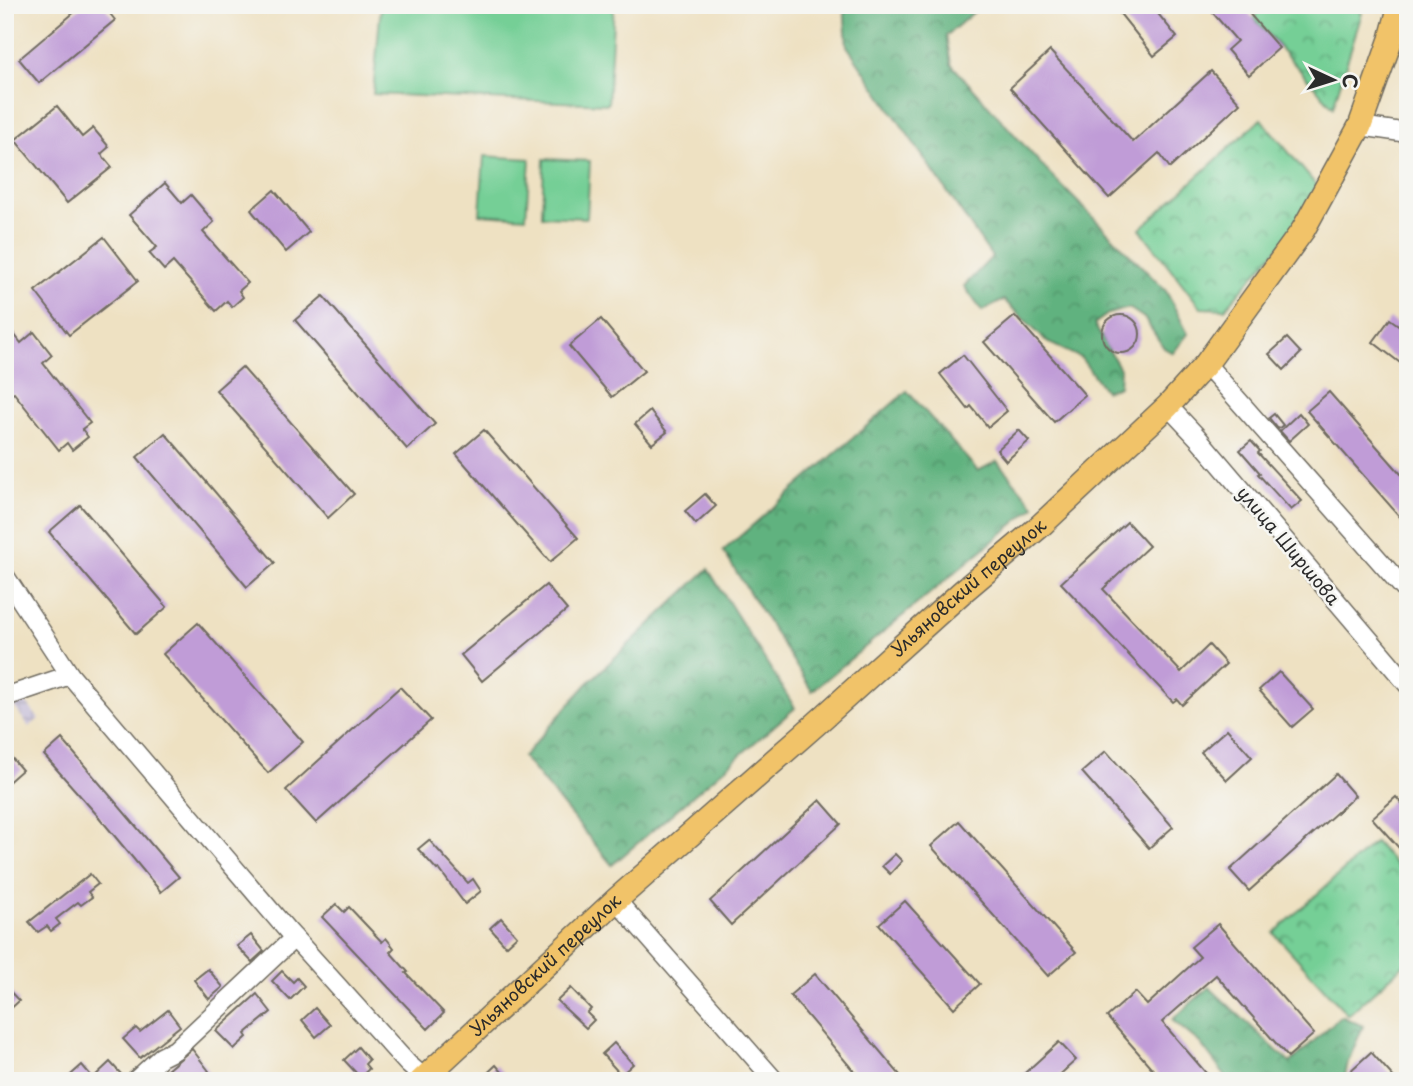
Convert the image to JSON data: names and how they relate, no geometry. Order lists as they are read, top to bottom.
{
  "streets": {
    "main road": ["Ульяновский переулок"],
    "street": ["улица Ширшова"]
  },
  "crossings": [
    ["улица Ширшова", "Ульяновский переулок"]
  ],
  "north": "right"
}
